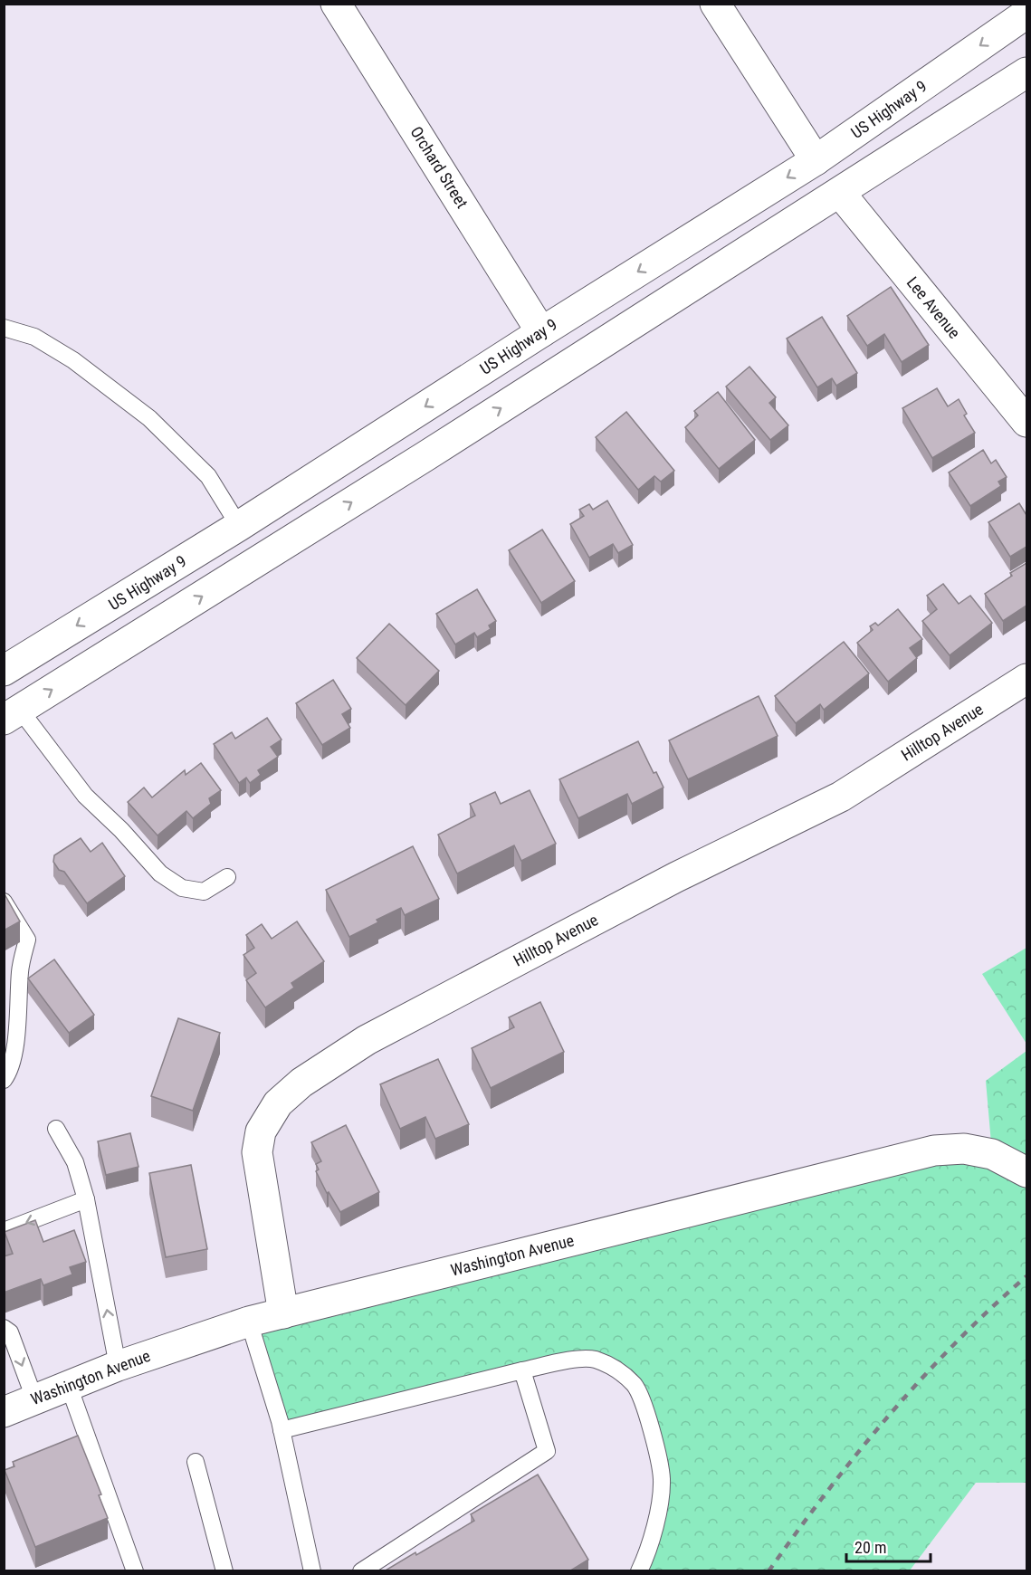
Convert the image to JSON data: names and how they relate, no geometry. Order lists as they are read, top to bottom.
{
  "streets": {
    "main road": [
      "US Highway 9",
      "Orchard Street",
      "Lee Avenue",
      "Hilltop Avenue",
      "Washington Avenue"
    ]
  },
  "crossings": [
    ["US Highway 9", "Orchard Street"],
    ["Hilltop Avenue", "Washington Avenue"]
  ],
  "scale_bar": "20 m"
}
